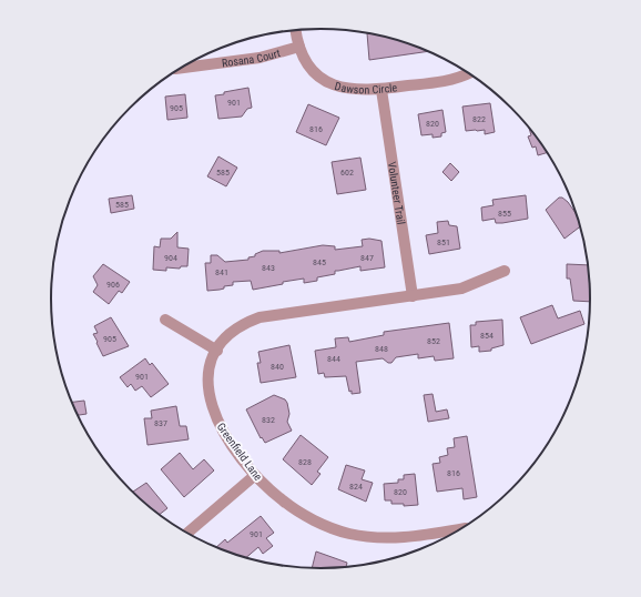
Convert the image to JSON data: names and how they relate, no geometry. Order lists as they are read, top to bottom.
{
  "streets": {
    "street": [
      "Rosana Court",
      "Dawson Circle",
      "Volunteer Trail",
      "Greenfield Lane"
    ]
  },
  "crossings": [
    ["Rosana Court", "Dawson Circle"],
    ["Dawson Circle", "Volunteer Trail"],
    ["Volunteer Trail", "Greenfield Lane"]
  ],
  "house_numbers": [
    "901",
    "905",
    "822",
    "820",
    "816",
    "585",
    "602",
    "585",
    "855",
    "851",
    "904",
    "847",
    "845",
    "843",
    "841",
    "906",
    "854",
    "905",
    "852",
    "848",
    "844",
    "840",
    "901",
    "832",
    "837",
    "828",
    "816",
    "824",
    "820",
    "901"
  ]
}
